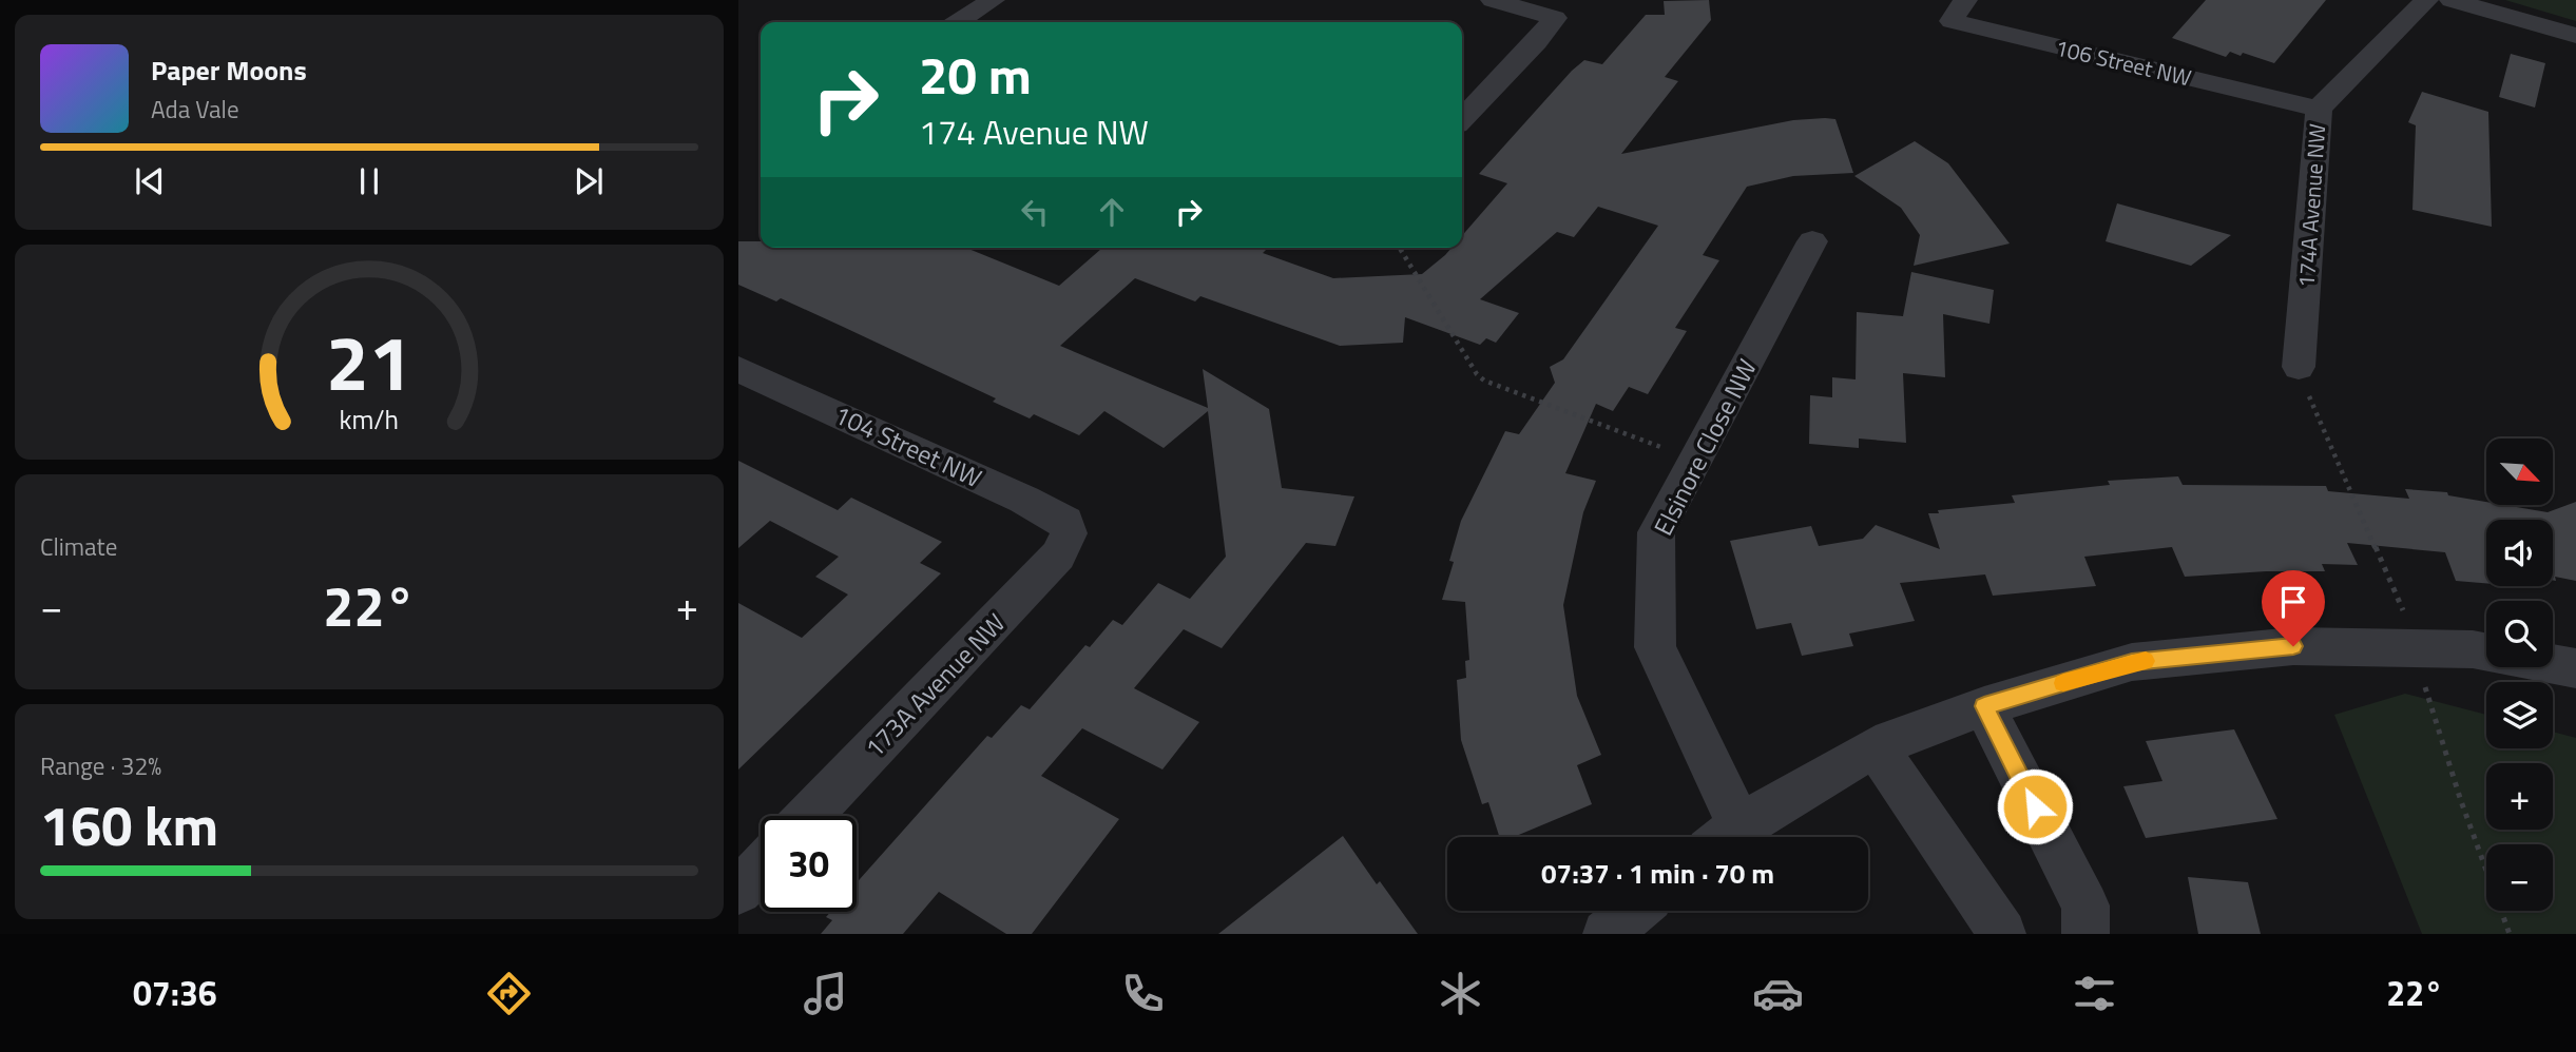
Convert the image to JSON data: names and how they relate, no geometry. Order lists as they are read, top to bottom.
{
  "streets": {
    "street": [
      "106 Street NW",
      "174A Avenue NW",
      "104 Street NW",
      "Elsinore Close NW",
      "173A Avenue NW"
    ]
  },
  "crossings": [
    ["106 Street NW", "174A Avenue NW"],
    ["104 Street NW", "173A Avenue NW"]
  ],
  "north": "bottom right",
  "page": {
    "turn": ["20 m", "174 Avenue NW"],
    "song": ["Paper Moons", "Ada Vale"],
    "map_buttons": ["+", "−"],
    "tile": [
      "Climate",
      ["Range · 32%", "160 km"]
    ],
    "heat": ["−", "22°", "+"],
    "limit": "30",
    "trip": "07:37 · 1 min · 70 m",
    "tabs": ["07:36", "22°"],
    "gauge": ["21", "km/h"]
  }
}
